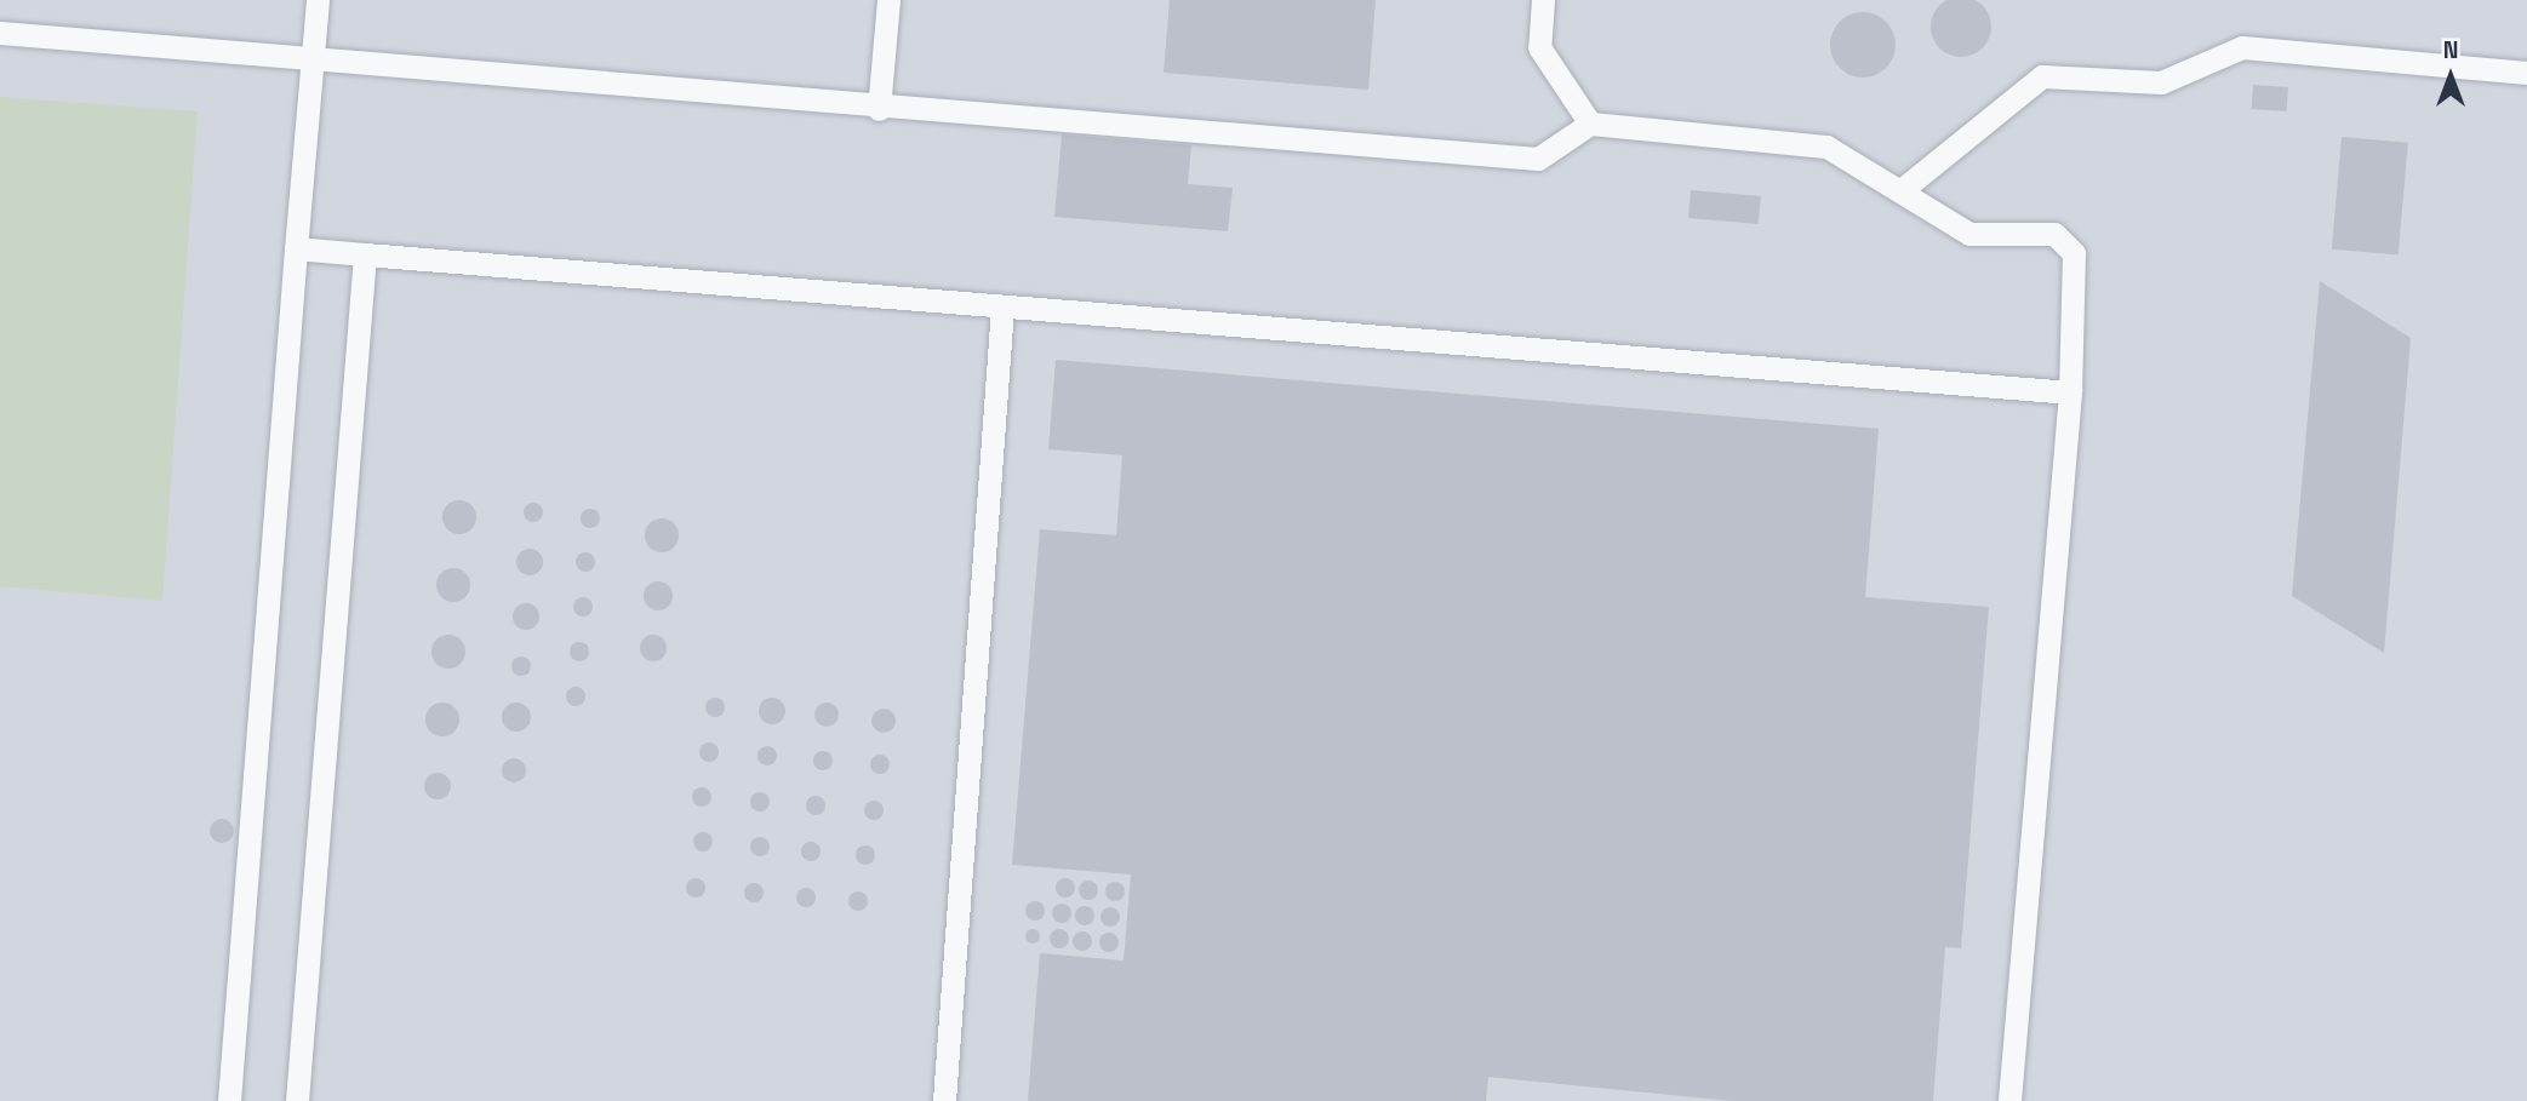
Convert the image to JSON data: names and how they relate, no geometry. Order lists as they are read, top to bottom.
{
  "north": "top"
}
